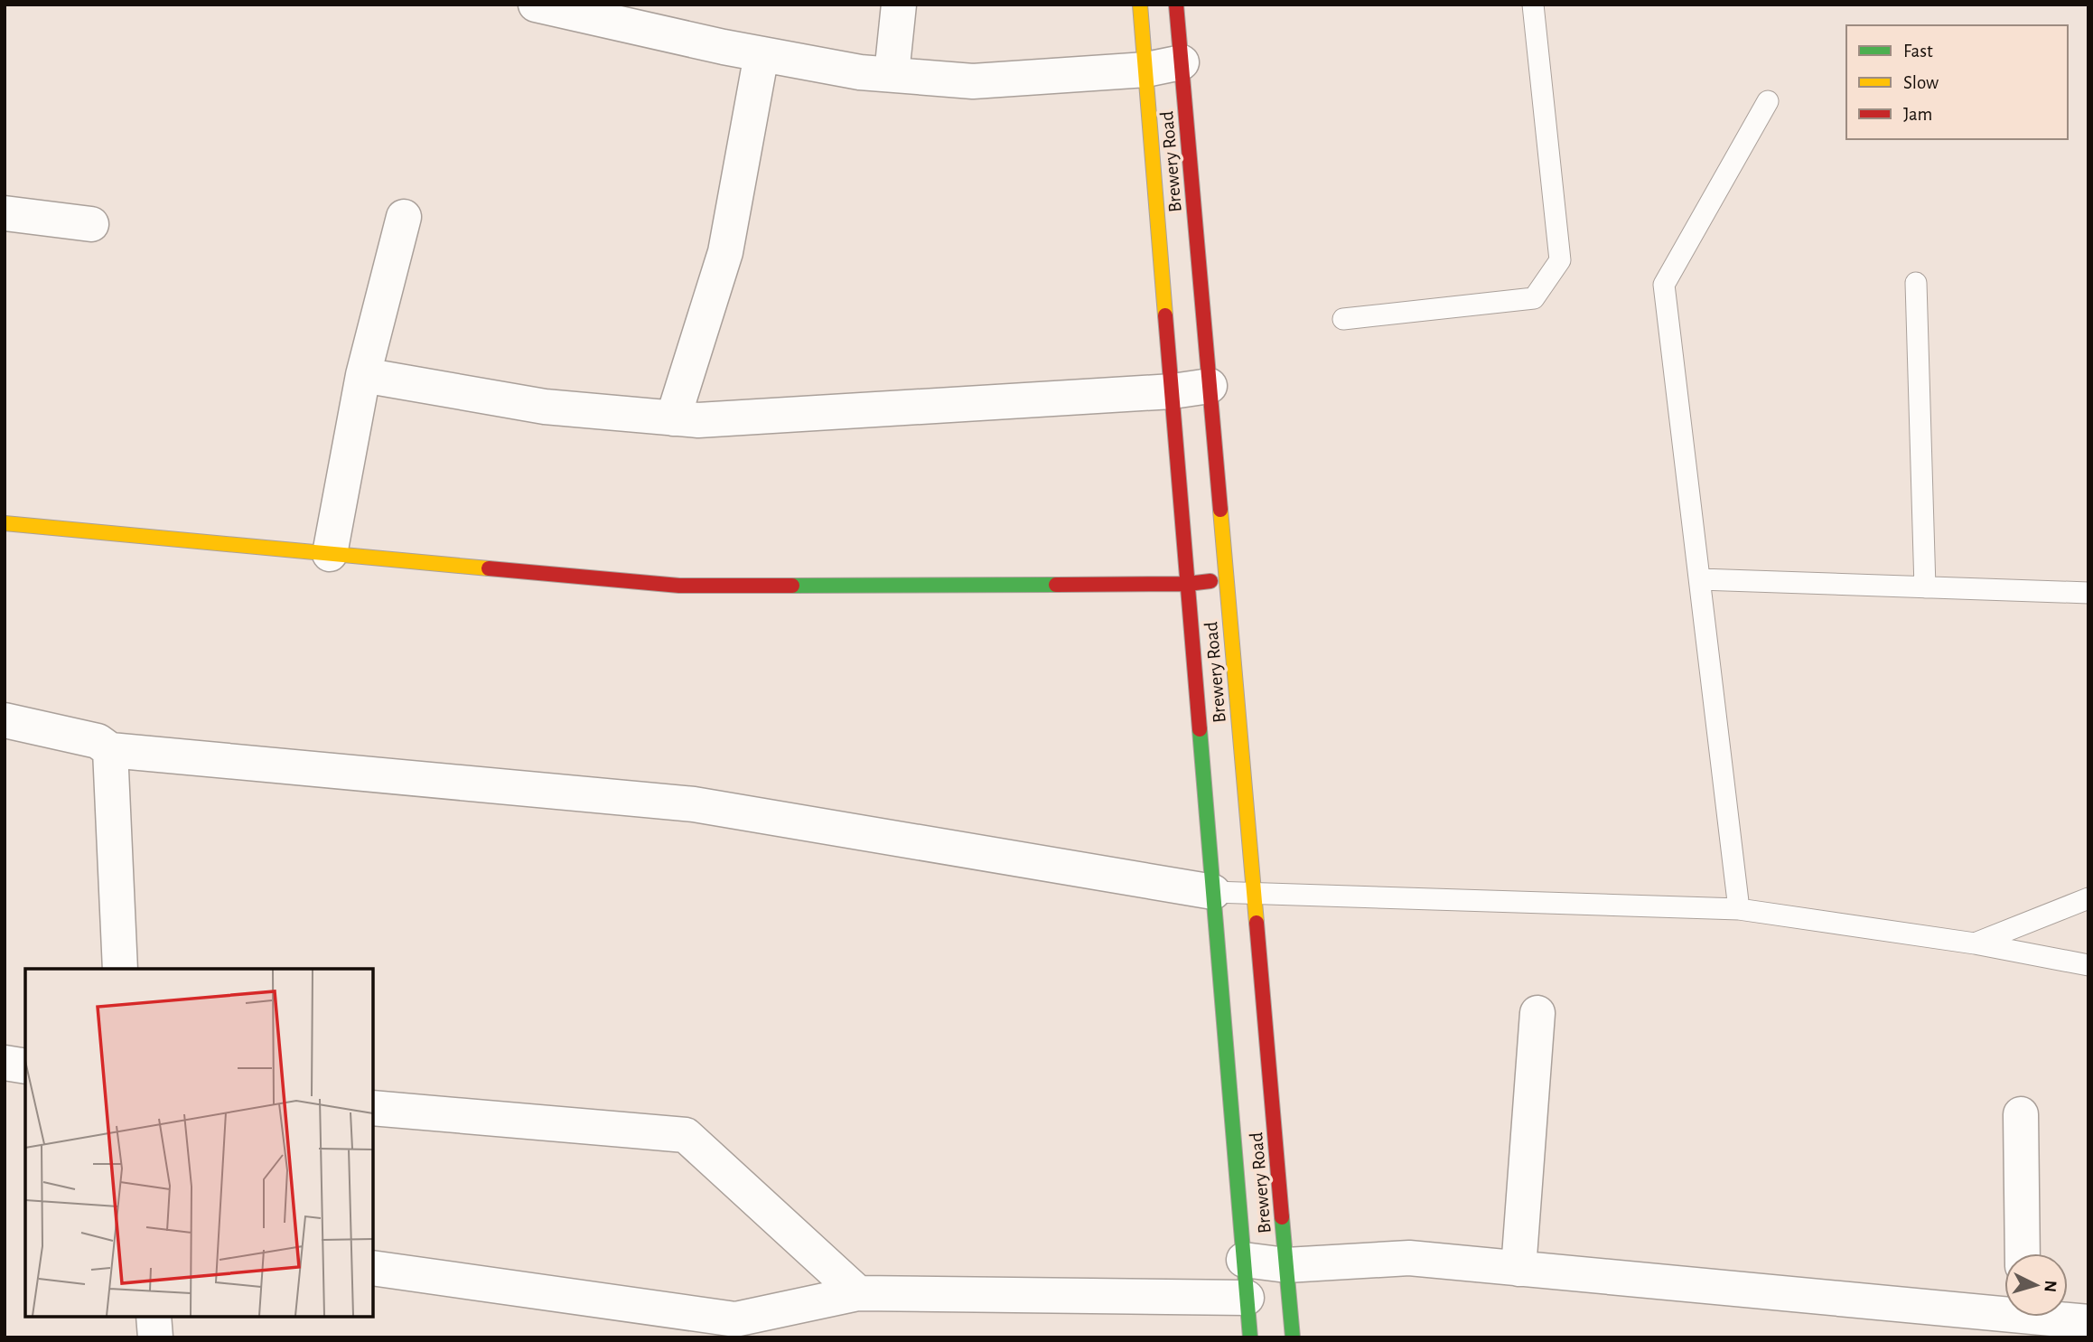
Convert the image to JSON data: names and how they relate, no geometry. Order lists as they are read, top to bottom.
{
  "streets": {
    "main road": ["Brewery Road"]
  },
  "legend": ["Fast", "Slow", "Jam"],
  "north": "right"
}
